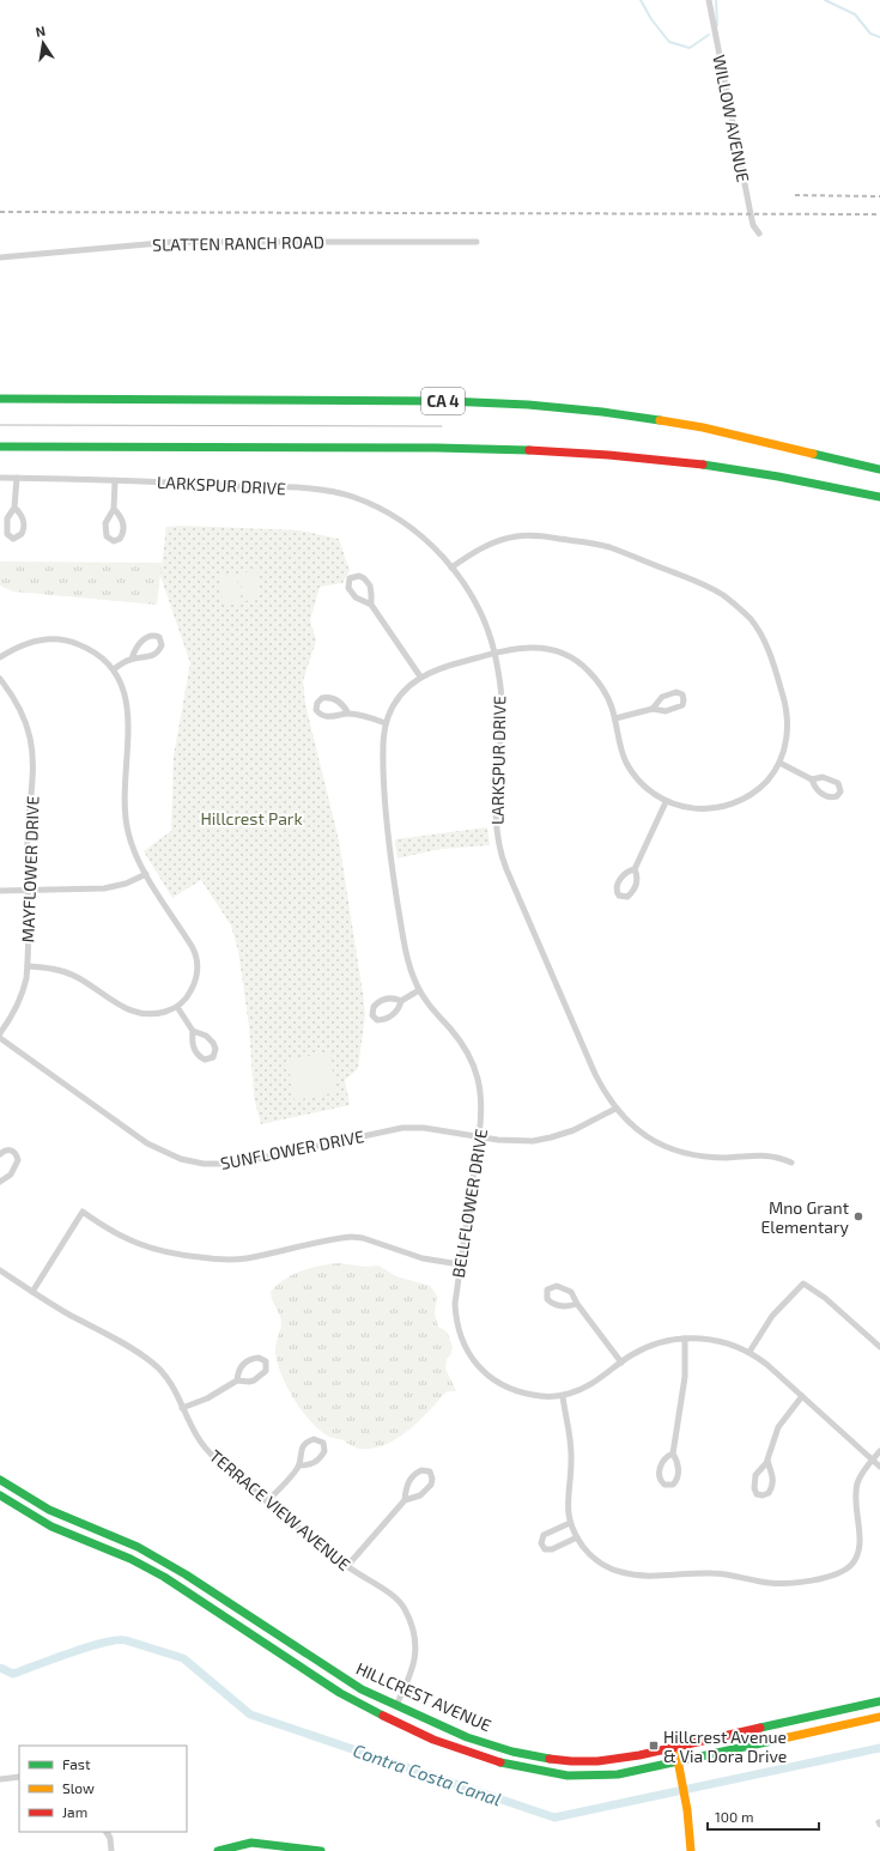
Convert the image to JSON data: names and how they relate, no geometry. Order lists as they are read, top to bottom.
{
  "streets": {
    "main road": ["CA 4", "HILLCREST AVENUE"],
    "street": [
      "WILLOW AVENUE",
      "SLATTEN RANCH ROAD",
      "LARKSPUR DRIVE",
      "MAYFLOWER DRIVE",
      "SUNFLOWER DRIVE",
      "BELLFLOWER DRIVE",
      "TERRACE VIEW AVENUE"
    ]
  },
  "crossings": [
    ["LARKSPUR DRIVE", "SUNFLOWER DRIVE"],
    ["LARKSPUR DRIVE", "BELLFLOWER DRIVE"],
    ["SUNFLOWER DRIVE", "BELLFLOWER DRIVE"],
    ["TERRACE VIEW AVENUE", "HILLCREST AVENUE"]
  ],
  "water": ["Contra Costa Canal"],
  "parks": ["Hillcrest Park"],
  "places": {
    "other": ["Mno Grant Elementary"],
    "transit": ["Hillcrest Avenue & Via Dora Drive"]
  },
  "legend": ["Fast", "Slow", "Jam"],
  "scale_bar": "100 m",
  "north": "top"
}
